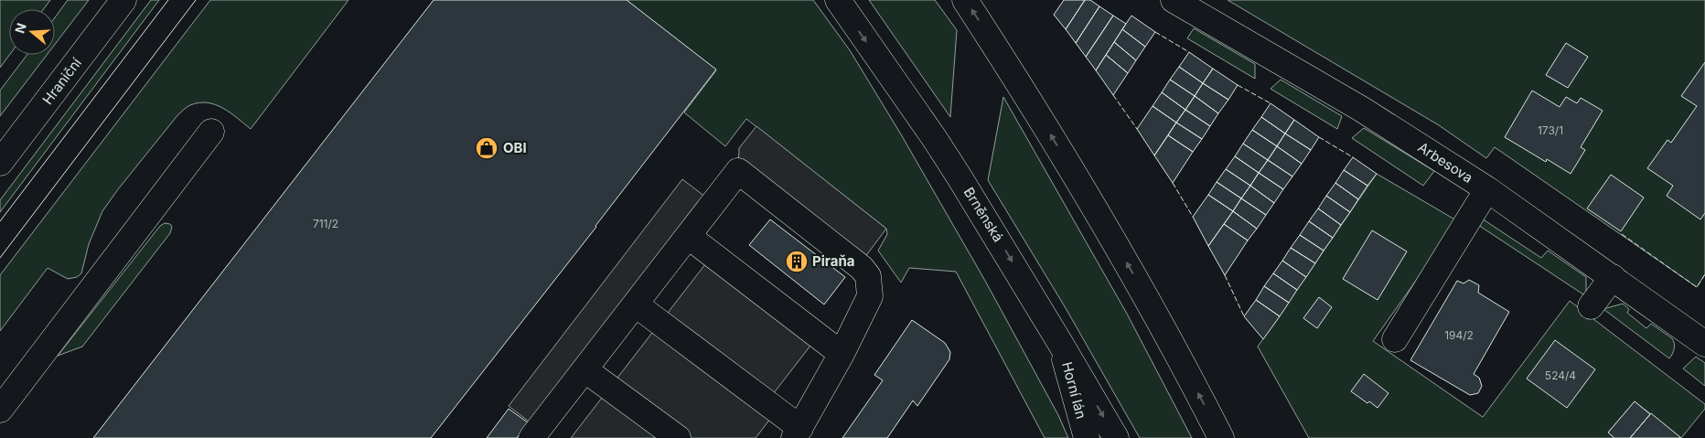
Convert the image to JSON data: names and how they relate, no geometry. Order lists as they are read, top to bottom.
{
  "streets": {
    "main road": [
      "Hraniční",
      "Arbesova",
      "Brněnská",
      "Horní lán"
    ]
  },
  "crossings": [
    ["Brněnská", "Horní lán"]
  ],
  "places": {
    "shop": ["OBI"],
    "building": ["Piraňa"]
  },
  "house_numbers": [
    "173/1",
    "711/2",
    "194/2",
    "524/4"
  ],
  "north": "left"
}
